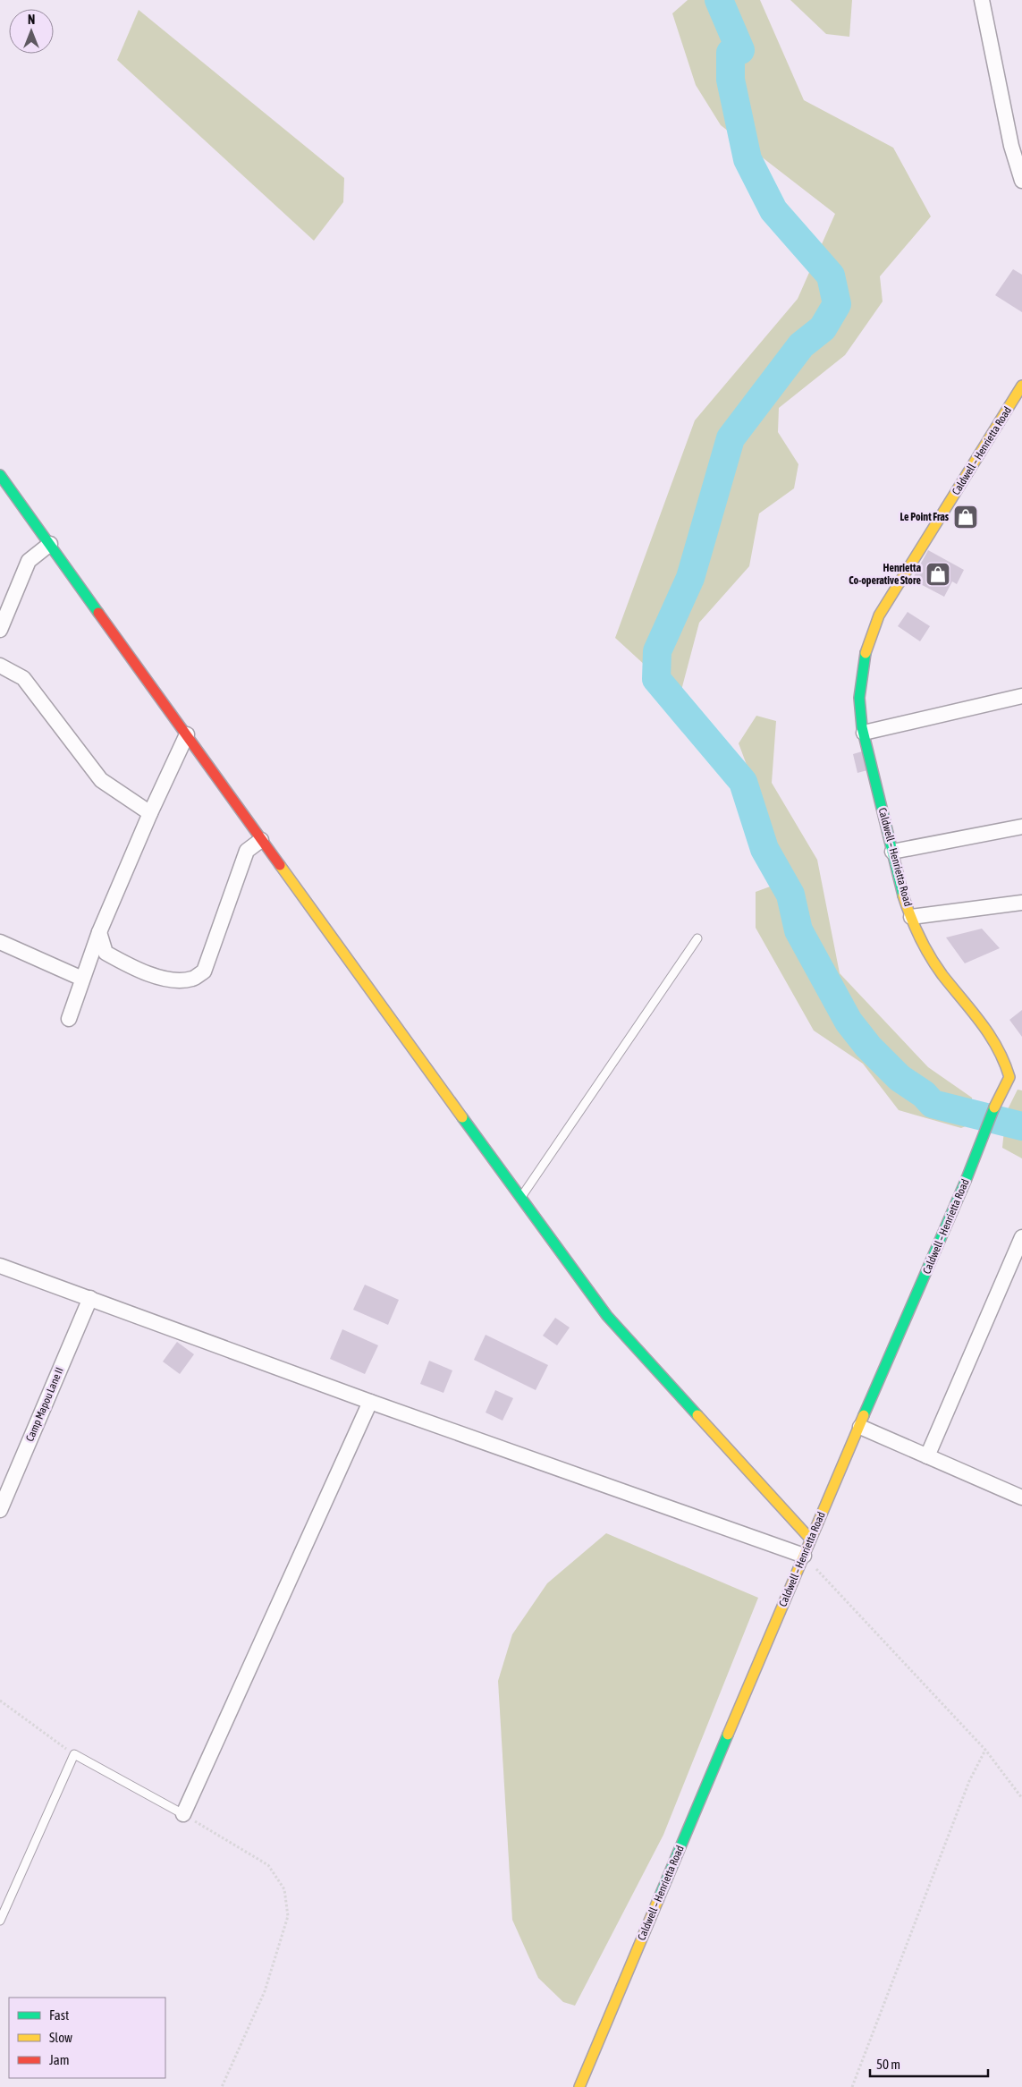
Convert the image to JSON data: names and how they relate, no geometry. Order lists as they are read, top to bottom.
{
  "streets": {
    "main road": ["Caldwell – Henrietta Road"],
    "street": ["Camp Mapou Lane II"]
  },
  "places": {
    "shop": ["Le Point Fras", "Henrietta Co-operative Store"]
  },
  "legend": ["Fast", "Slow", "Jam"],
  "scale_bar": "50 m",
  "north": "top"
}
